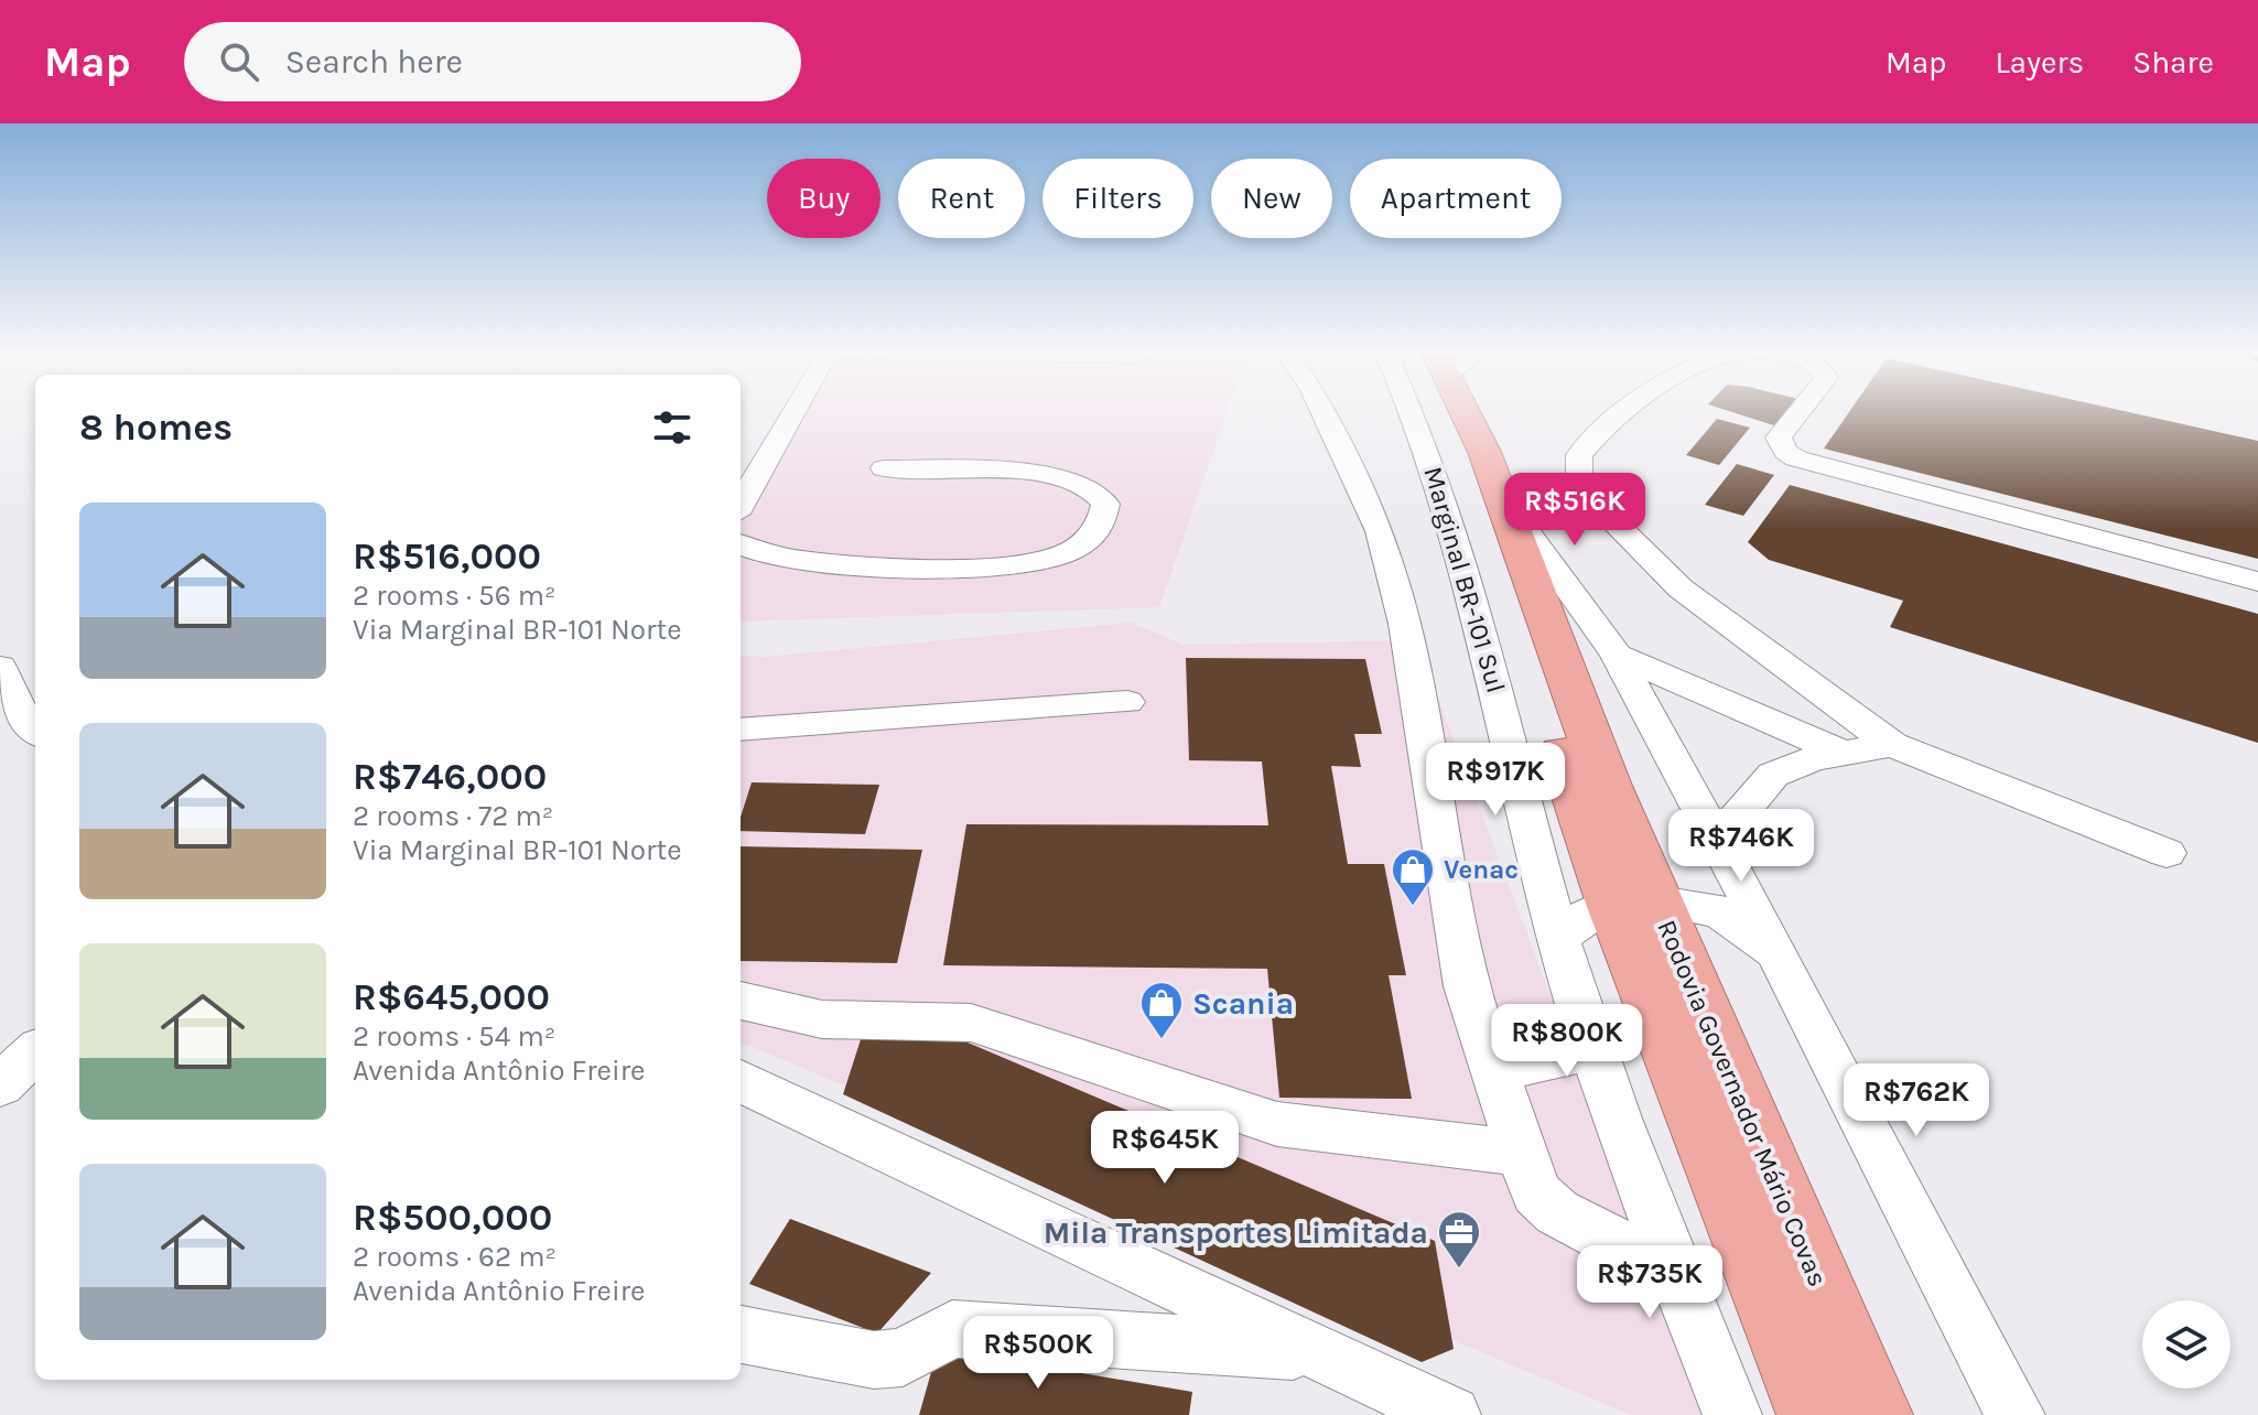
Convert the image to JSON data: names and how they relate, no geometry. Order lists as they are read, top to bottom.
{
  "streets": {
    "highway": ["Rodovia Governador Mário Covas"],
    "street": ["Marginal BR-101 Sul"]
  },
  "places": {
    "shop": ["Venac", "Scania"],
    "office": ["Mila Transportes Limitada"]
  },
  "page": {
    "header": "Map",
    "search": "Search here",
    "nav": ["Map", "Layers", "Share"],
    "chip": [
      "Buy",
      "Rent",
      "Filters",
      "New",
      "Apartment"
    ],
    "heading": "8 homes",
    "price": [
      "R$516K",
      "R$917K",
      "R$746K",
      "R$800K",
      "R$762K",
      "R$645K",
      "R$735K",
      "R$500K"
    ],
    "list": [
      {
        "name": "R$516,000",
        "note": "2 rooms · 56 m² · Via Marginal BR-101 Norte"
      },
      {
        "name": "R$746,000",
        "note": "2 rooms · 72 m² · Via Marginal BR-101 Norte"
      },
      {
        "name": "R$645,000",
        "note": "2 rooms · 54 m² · Avenida Antônio Freire"
      },
      {
        "name": "R$500,000",
        "note": "2 rooms · 62 m² · Avenida Antônio Freire"
      }
    ]
  }
}
